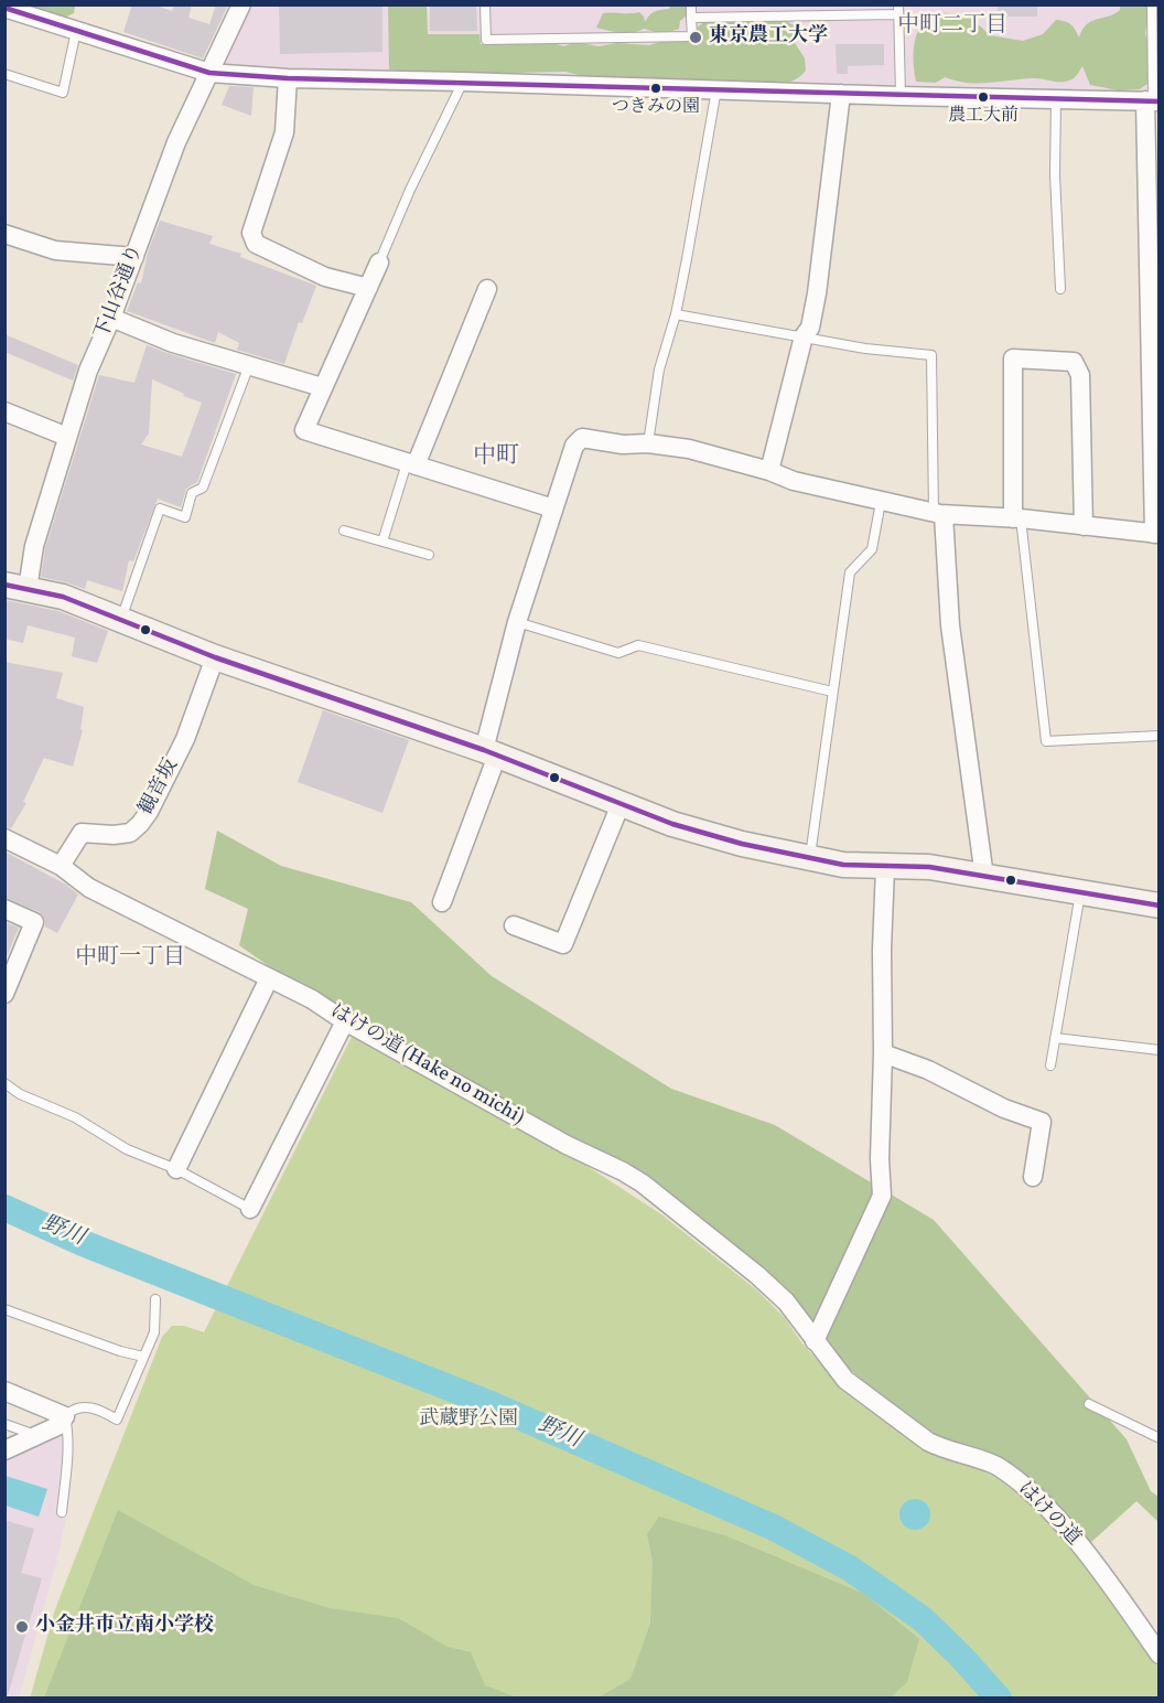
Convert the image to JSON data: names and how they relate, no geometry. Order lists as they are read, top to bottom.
{
  "streets": {
    "street": [
      "下山谷通り",
      "観音坂",
      "はけの道 (Hake no michi)",
      "はけの道"
    ]
  },
  "crossings": [
    ["観音坂", "はけの道 (Hake no michi)"],
    ["はけの道 (Hake no michi)", "はけの道"]
  ],
  "districts": ["中町二丁目", "中町", "中町一丁目"],
  "water": ["野川"],
  "parks": ["武蔵野公園"],
  "places": [
    "東京農工大学",
    "つきみの園",
    "農工大前",
    "小金井市立南小学校"
  ]
}
